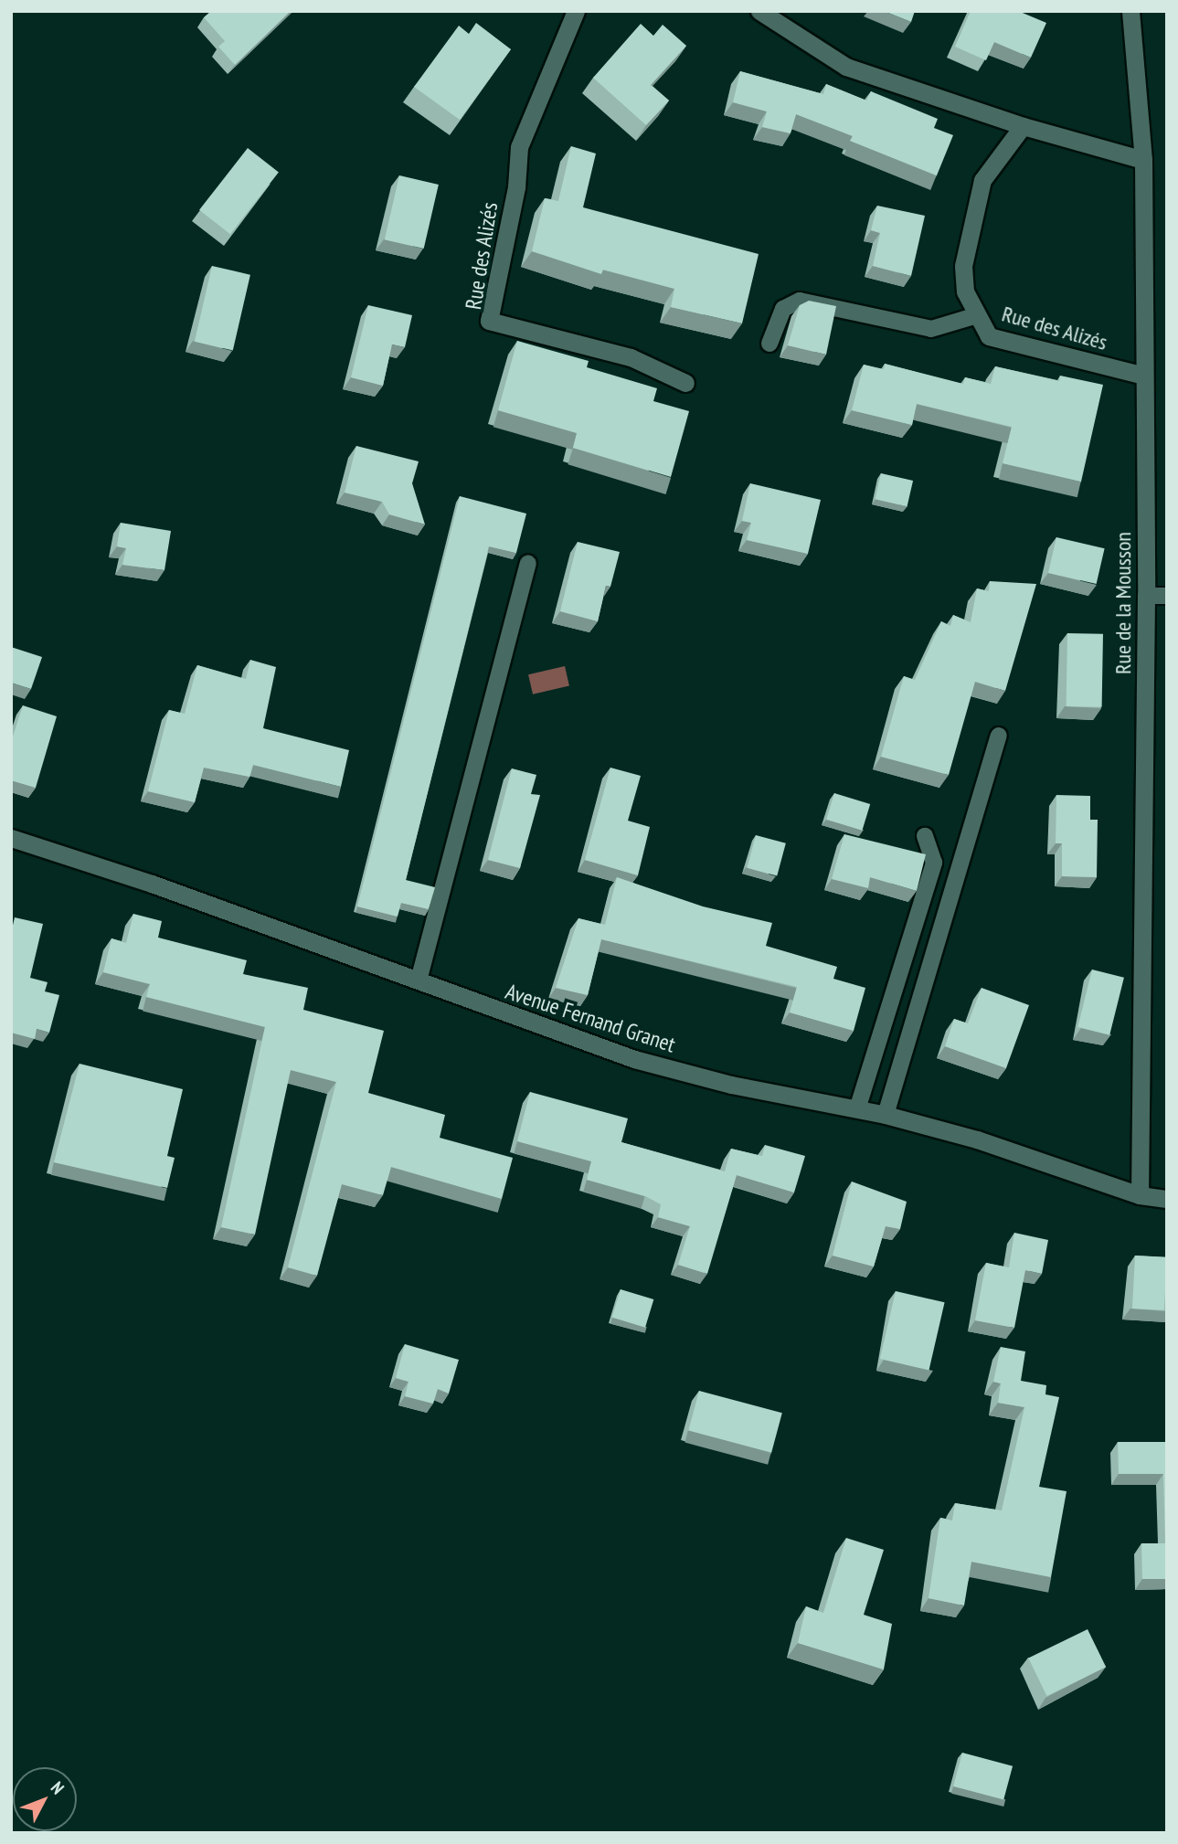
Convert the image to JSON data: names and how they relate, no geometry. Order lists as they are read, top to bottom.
{
  "streets": {
    "street": ["Rue des Alizés", "Rue de la Mousson", "Avenue Fernand Granet"]
  },
  "crossings": [
    ["Rue des Alizés", "Rue de la Mousson"],
    ["Rue de la Mousson", "Avenue Fernand Granet"]
  ],
  "north": "top right"
}
